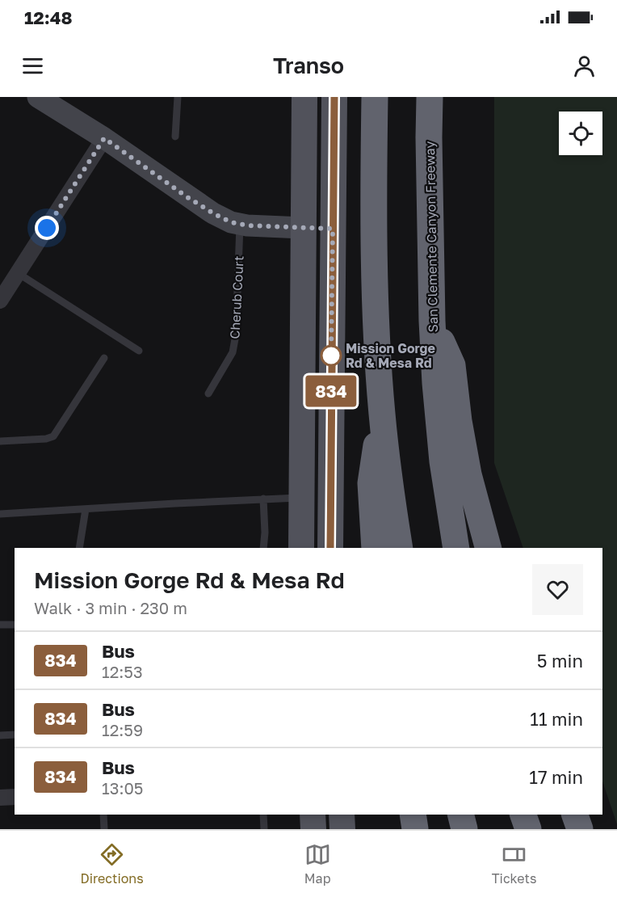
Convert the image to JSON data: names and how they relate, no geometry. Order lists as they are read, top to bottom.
{
  "streets": {
    "highway": ["San Clemente Canyon Freeway"],
    "lane": ["Cherub Court"]
  },
  "places": ["Mission Gorge Rd & Mesa Rd"],
  "lines": ["bus line 834"],
  "page": {
    "status": "12:48",
    "header": "Transo",
    "on_map": "834",
    "heading": ["Mission Gorge Rd & Mesa Rd", "Walk · 3 min · 230 m"],
    "list": [
      {
        "mark": "834",
        "name": "Bus",
        "note": "12:53",
        "value": "5 min"
      },
      {
        "mark": "834",
        "name": "Bus",
        "note": "12:59",
        "value": "11 min"
      },
      {
        "mark": "834",
        "name": "Bus",
        "note": "13:05",
        "value": "17 min"
      }
    ],
    "tabs": ["Directions", "Map", "Tickets"]
  }
}
